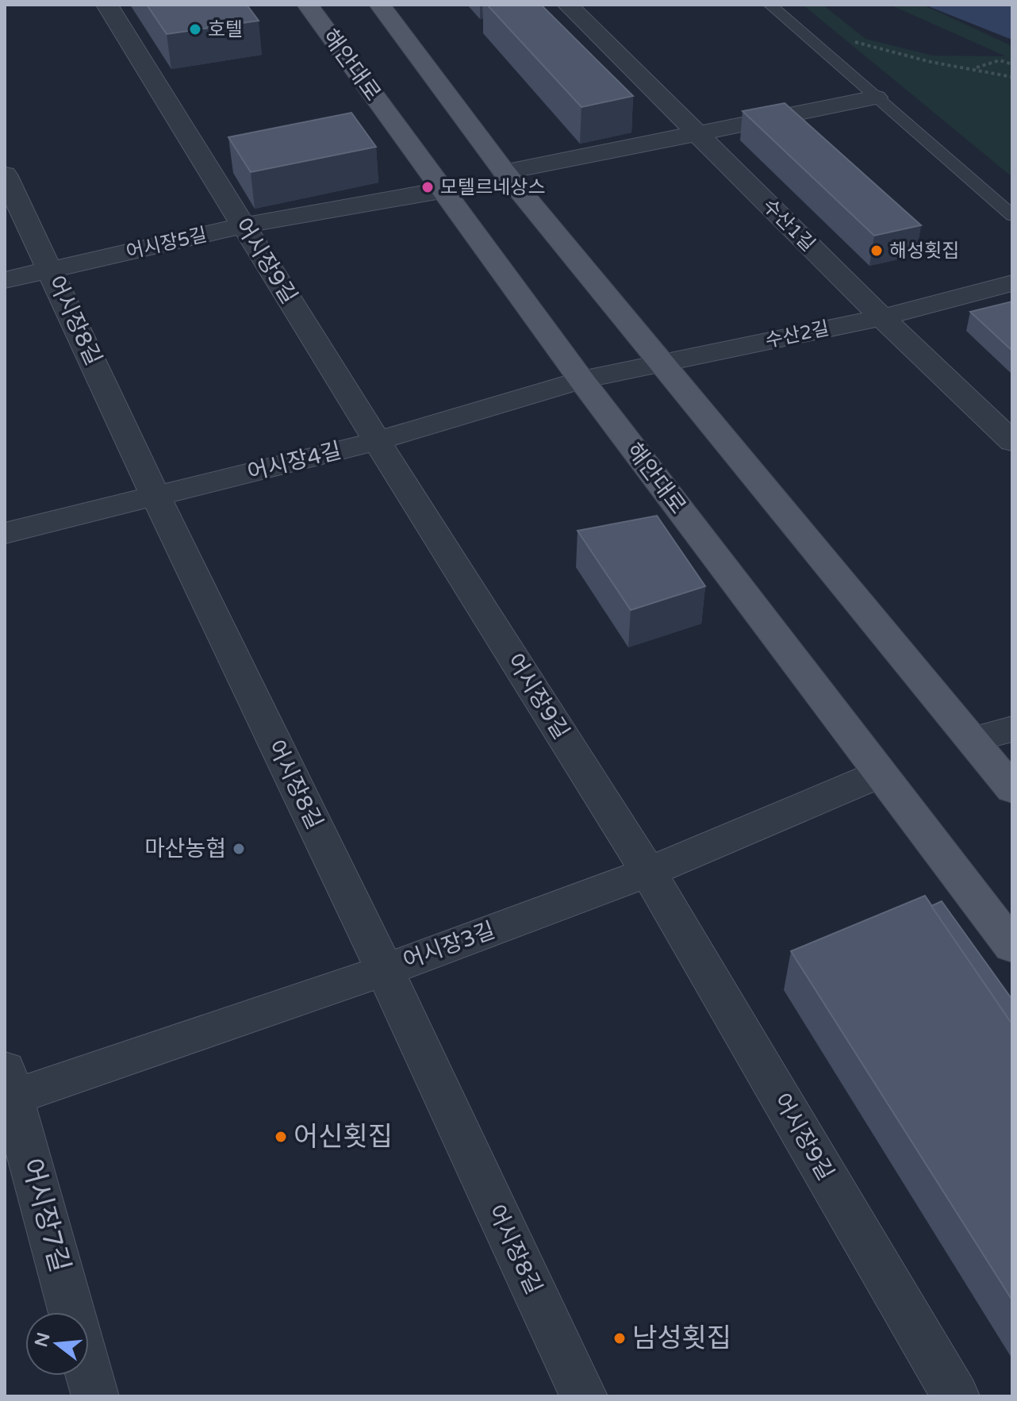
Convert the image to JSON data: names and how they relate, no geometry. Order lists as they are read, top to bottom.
{
  "streets": {
    "main road": ["해안대로"],
    "street": [
      "수산1길",
      "어시장5길",
      "어시장9길",
      "어시장8길",
      "수산2길",
      "어시장4길",
      "어시장3길",
      "어시장7길"
    ]
  },
  "crossings": [
    ["해안대로", "어시장5길"],
    ["해안대로", "수산2길"],
    ["해안대로", "어시장4길"],
    ["해안대로", "어시장3길"],
    ["수산1길", "수산2길"],
    ["어시장5길", "어시장9길"],
    ["어시장5길", "어시장8길"],
    ["어시장9길", "어시장4길"],
    ["어시장9길", "어시장3길"],
    ["어시장8길", "어시장4길"],
    ["어시장8길", "어시장3길"],
    ["수산2길", "어시장4길"],
    ["어시장3길", "어시장7길"]
  ],
  "places": [
    "호텔",
    "모텔르네상스",
    "해성횟집",
    "마산농협",
    "어신횟집",
    "남성횟집"
  ],
  "north": "left"
}
